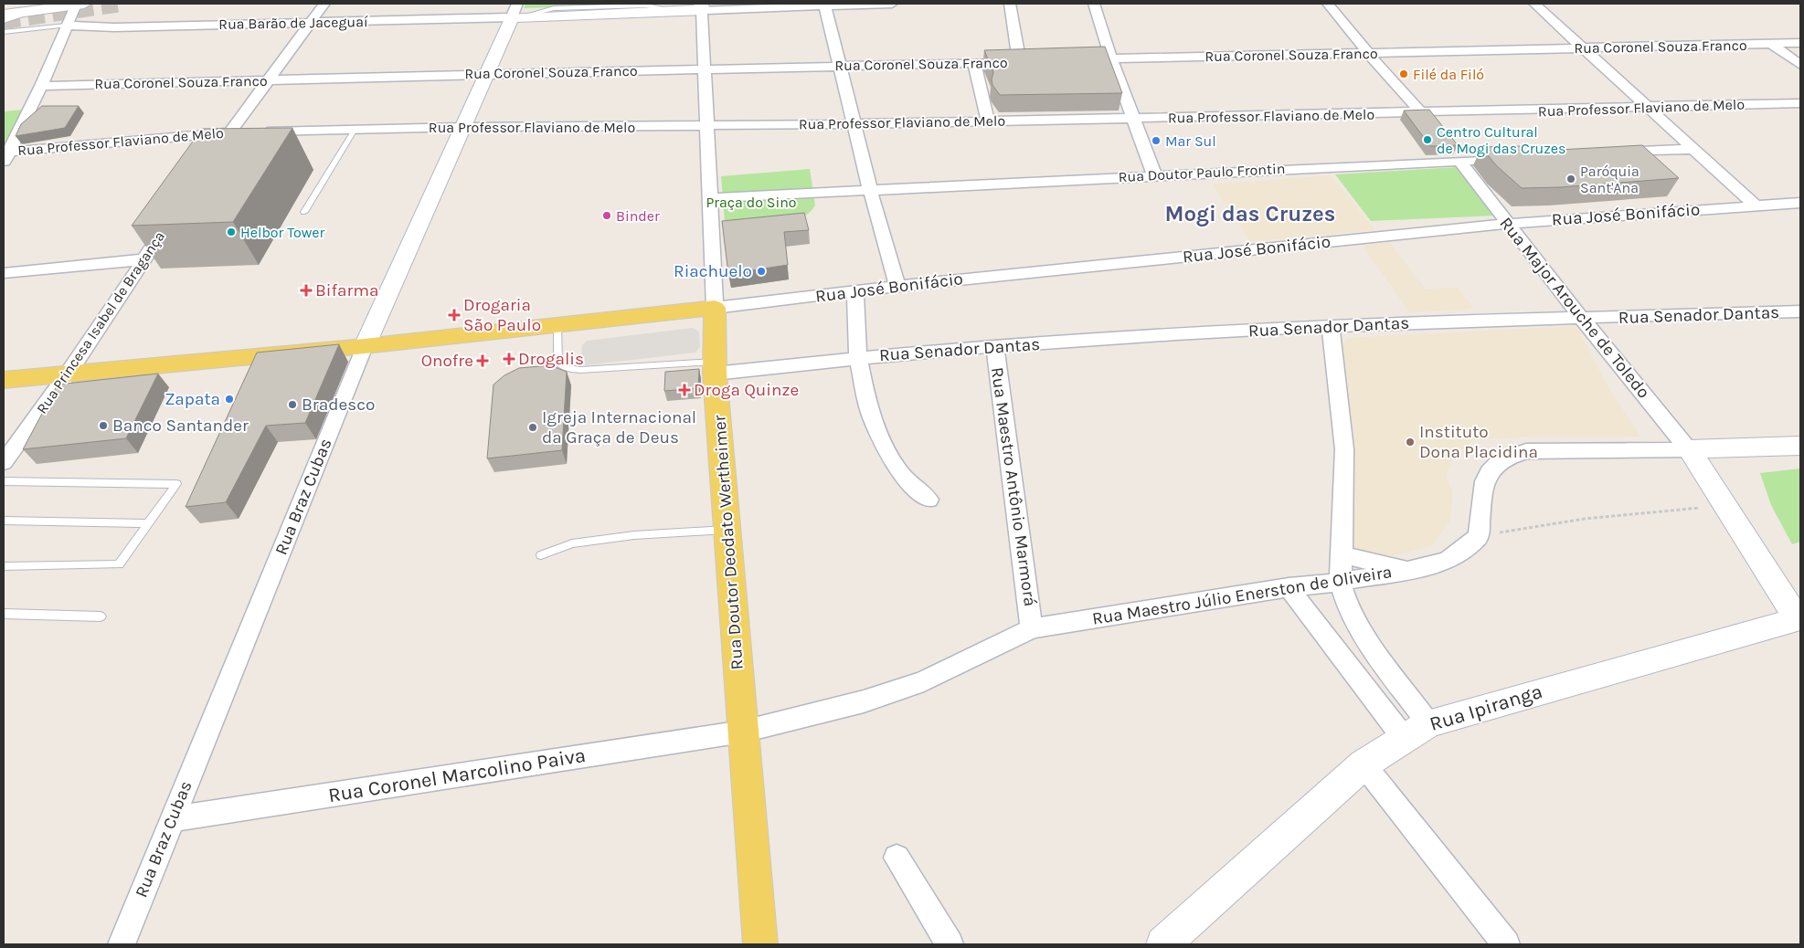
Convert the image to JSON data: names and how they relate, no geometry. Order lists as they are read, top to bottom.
{
  "streets": {
    "main road": [
      "Rua Barão de Jaceguaí",
      "Rua Major Arouche de Toledo",
      "Rua Braz Cubas",
      "Rua Doutor Deodato Wertheimer",
      "Rua Ipiranga"
    ],
    "street": [
      "Rua Coronel Souza Franco",
      "Rua Professor Flaviano de Melo",
      "Rua Doutor Paulo Frontin",
      "Rua José Bonifácio",
      "Rua Senador Dantas",
      "Rua Princesa Isabel de Bragança",
      "Rua Maestro Antônio Marmorá",
      "Rua Maestro Júlio Enerston de Oliveira",
      "Rua Coronel Marcolino Paiva"
    ]
  },
  "crossings": [
    ["Rua Barão de Jaceguaí", "Rua Braz Cubas"],
    ["Rua Barão de Jaceguaí", "Rua Doutor Deodato Wertheimer"],
    ["Rua Coronel Souza Franco", "Rua Braz Cubas"],
    ["Rua Coronel Souza Franco", "Rua Doutor Deodato Wertheimer"],
    ["Rua Professor Flaviano de Melo", "Rua Braz Cubas"],
    ["Rua Professor Flaviano de Melo", "Rua Doutor Deodato Wertheimer"],
    ["Rua Doutor Paulo Frontin", "Rua Major Arouche de Toledo"],
    ["Rua Doutor Paulo Frontin", "Rua Doutor Deodato Wertheimer"],
    ["Rua José Bonifácio", "Rua Major Arouche de Toledo"],
    ["Rua José Bonifácio", "Rua Senador Dantas"],
    ["Rua José Bonifácio", "Rua Doutor Deodato Wertheimer"],
    ["Rua Major Arouche de Toledo", "Rua Senador Dantas"],
    ["Rua Major Arouche de Toledo", "Rua Ipiranga"],
    ["Rua Senador Dantas", "Rua Maestro Antônio Marmorá"],
    ["Rua Senador Dantas", "Rua Doutor Deodato Wertheimer"],
    ["Rua Maestro Antônio Marmorá", "Rua Maestro Júlio Enerston de Oliveira"],
    ["Rua Braz Cubas", "Rua Coronel Marcolino Paiva"],
    ["Rua Doutor Deodato Wertheimer", "Rua Maestro Júlio Enerston de Oliveira"],
    ["Rua Doutor Deodato Wertheimer", "Rua Coronel Marcolino Paiva"],
    ["Rua Maestro Júlio Enerston de Oliveira", "Rua Coronel Marcolino Paiva"]
  ],
  "districts": ["Mogi das Cruzes"],
  "parks": ["Praça do Sino"],
  "places": {
    "other": [
      "Filé da Filó",
      "Centro Cultural de Mogi das Cruzes",
      "Mar Sul",
      "Paróquia Sant'Ana",
      "Binder",
      "Helbor Tower",
      "Riachuelo",
      "Zapata",
      "Bradesco",
      "Banco Santander",
      "Igreja Internacional da Graça de Deus",
      "Instituto Dona Placidina"
    ],
    "health": [
      "Bifarma",
      "Drogaria São Paulo",
      "Drogalis",
      "Onofre",
      "Droga Quinze"
    ]
  }
}
